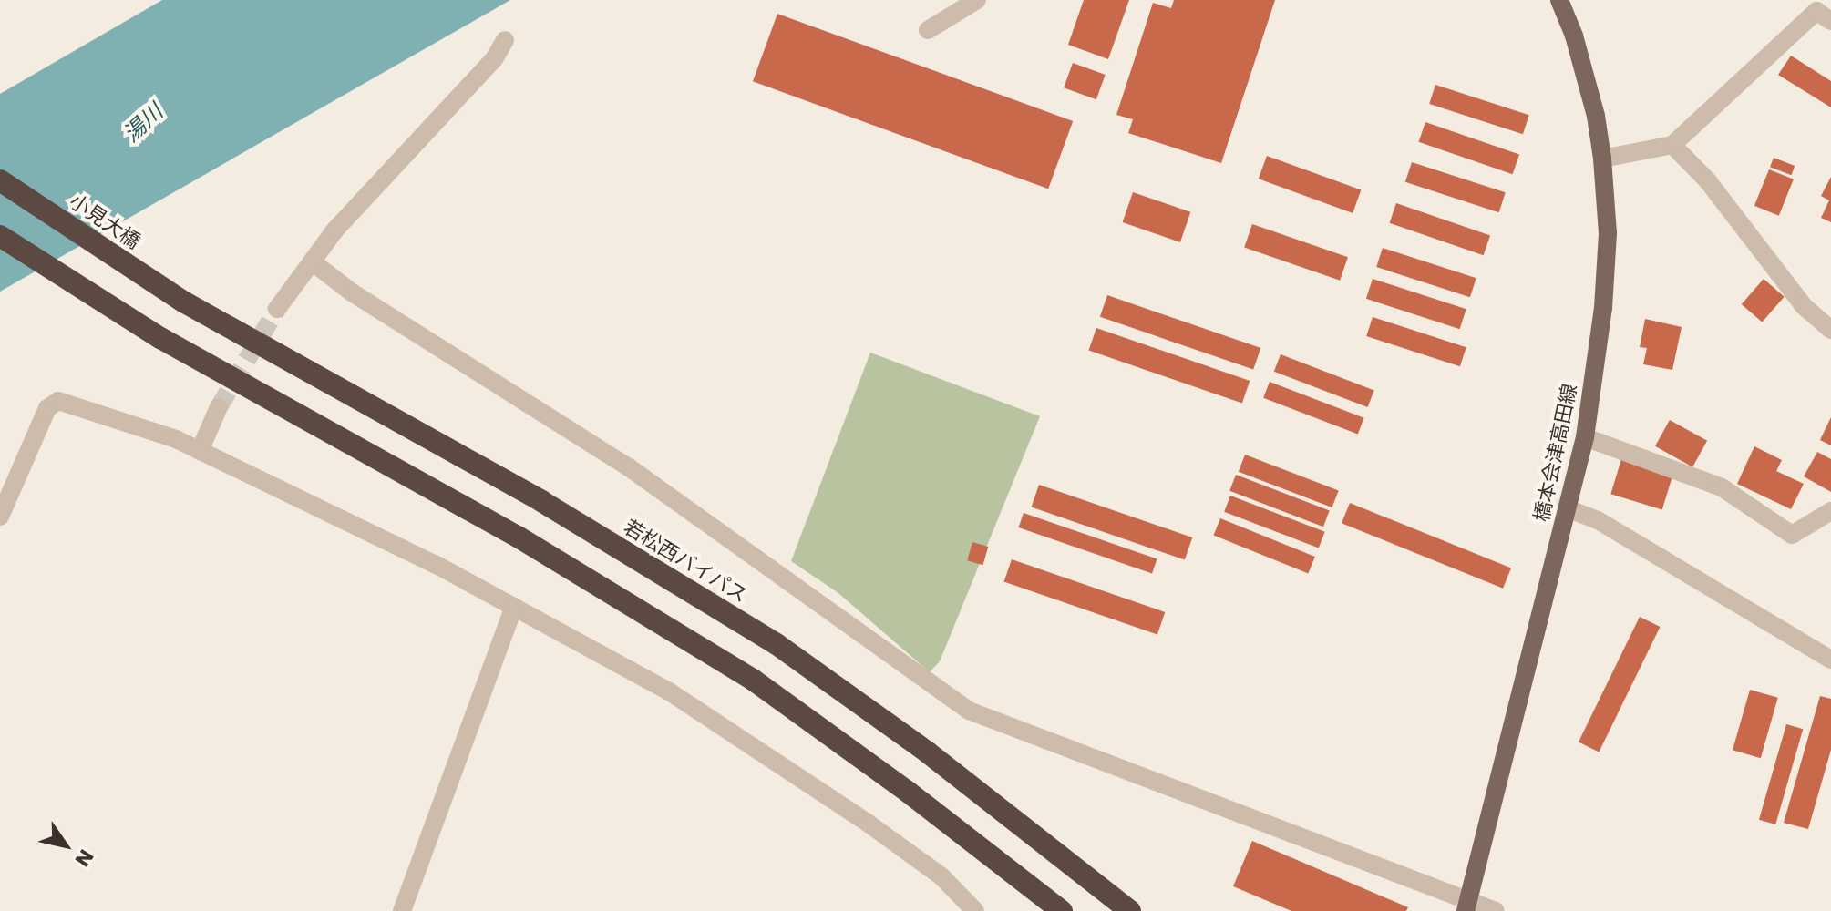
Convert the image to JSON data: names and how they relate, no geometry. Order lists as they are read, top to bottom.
{
  "streets": {
    "highway": ["小見大橋", "若松西バイパス"],
    "main road": ["橋本会津高田線"]
  },
  "crossings": [
    ["小見大橋", "若松西バイパス"]
  ],
  "water": ["湯川"],
  "north": "bottom right"
}
